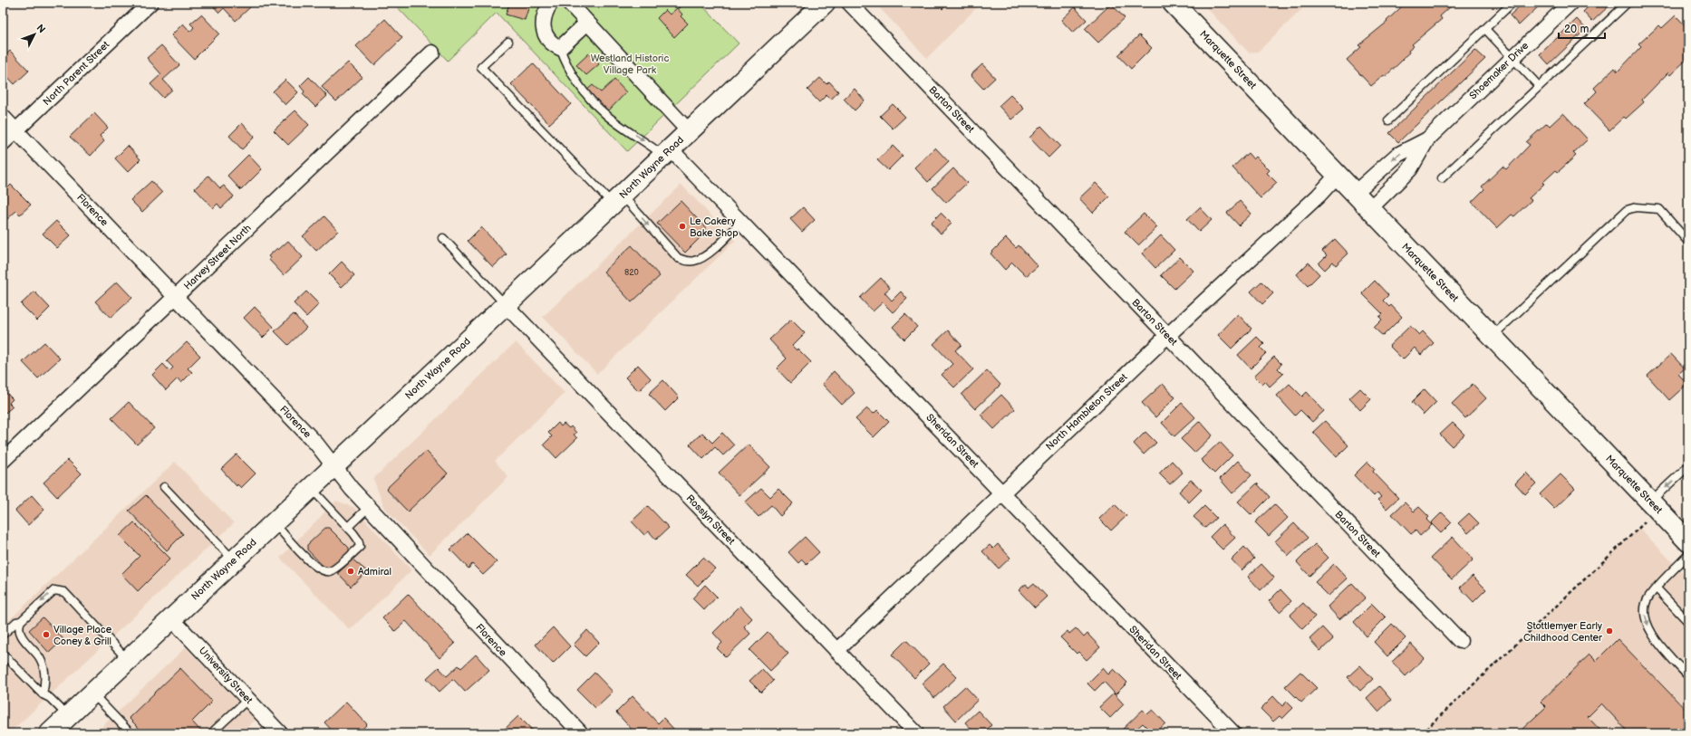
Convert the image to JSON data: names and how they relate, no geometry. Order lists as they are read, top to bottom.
{
  "streets": {
    "main road": ["Marquette Street", "North Wayne Road"],
    "street": [
      "Shoemaker Drive",
      "North Parent Street",
      "Barton Street",
      "Florence",
      "Harvey Street North",
      "North Hambleton Street",
      "Sheridan Street",
      "Rosslyn Street",
      "University Street"
    ]
  },
  "crossings": [
    ["Marquette Street", "Shoemaker Drive"],
    ["Marquette Street", "North Hambleton Street"],
    ["North Parent Street", "Florence"],
    ["Barton Street", "North Hambleton Street"],
    ["North Wayne Road", "Florence"],
    ["North Wayne Road", "Sheridan Street"],
    ["North Wayne Road", "Rosslyn Street"],
    ["North Wayne Road", "University Street"],
    ["Florence", "Harvey Street North"],
    ["North Hambleton Street", "Sheridan Street"],
    ["North Hambleton Street", "Rosslyn Street"]
  ],
  "parks": ["Westland Historic Village Park"],
  "places": [
    "Le Cakery Bake Shop",
    "Admiral",
    "Stottlemyer Early Childhood Center",
    "Village Place Coney & Grill"
  ],
  "house_numbers": ["820"],
  "scale_bar": "20 m",
  "north": "top right"
}
